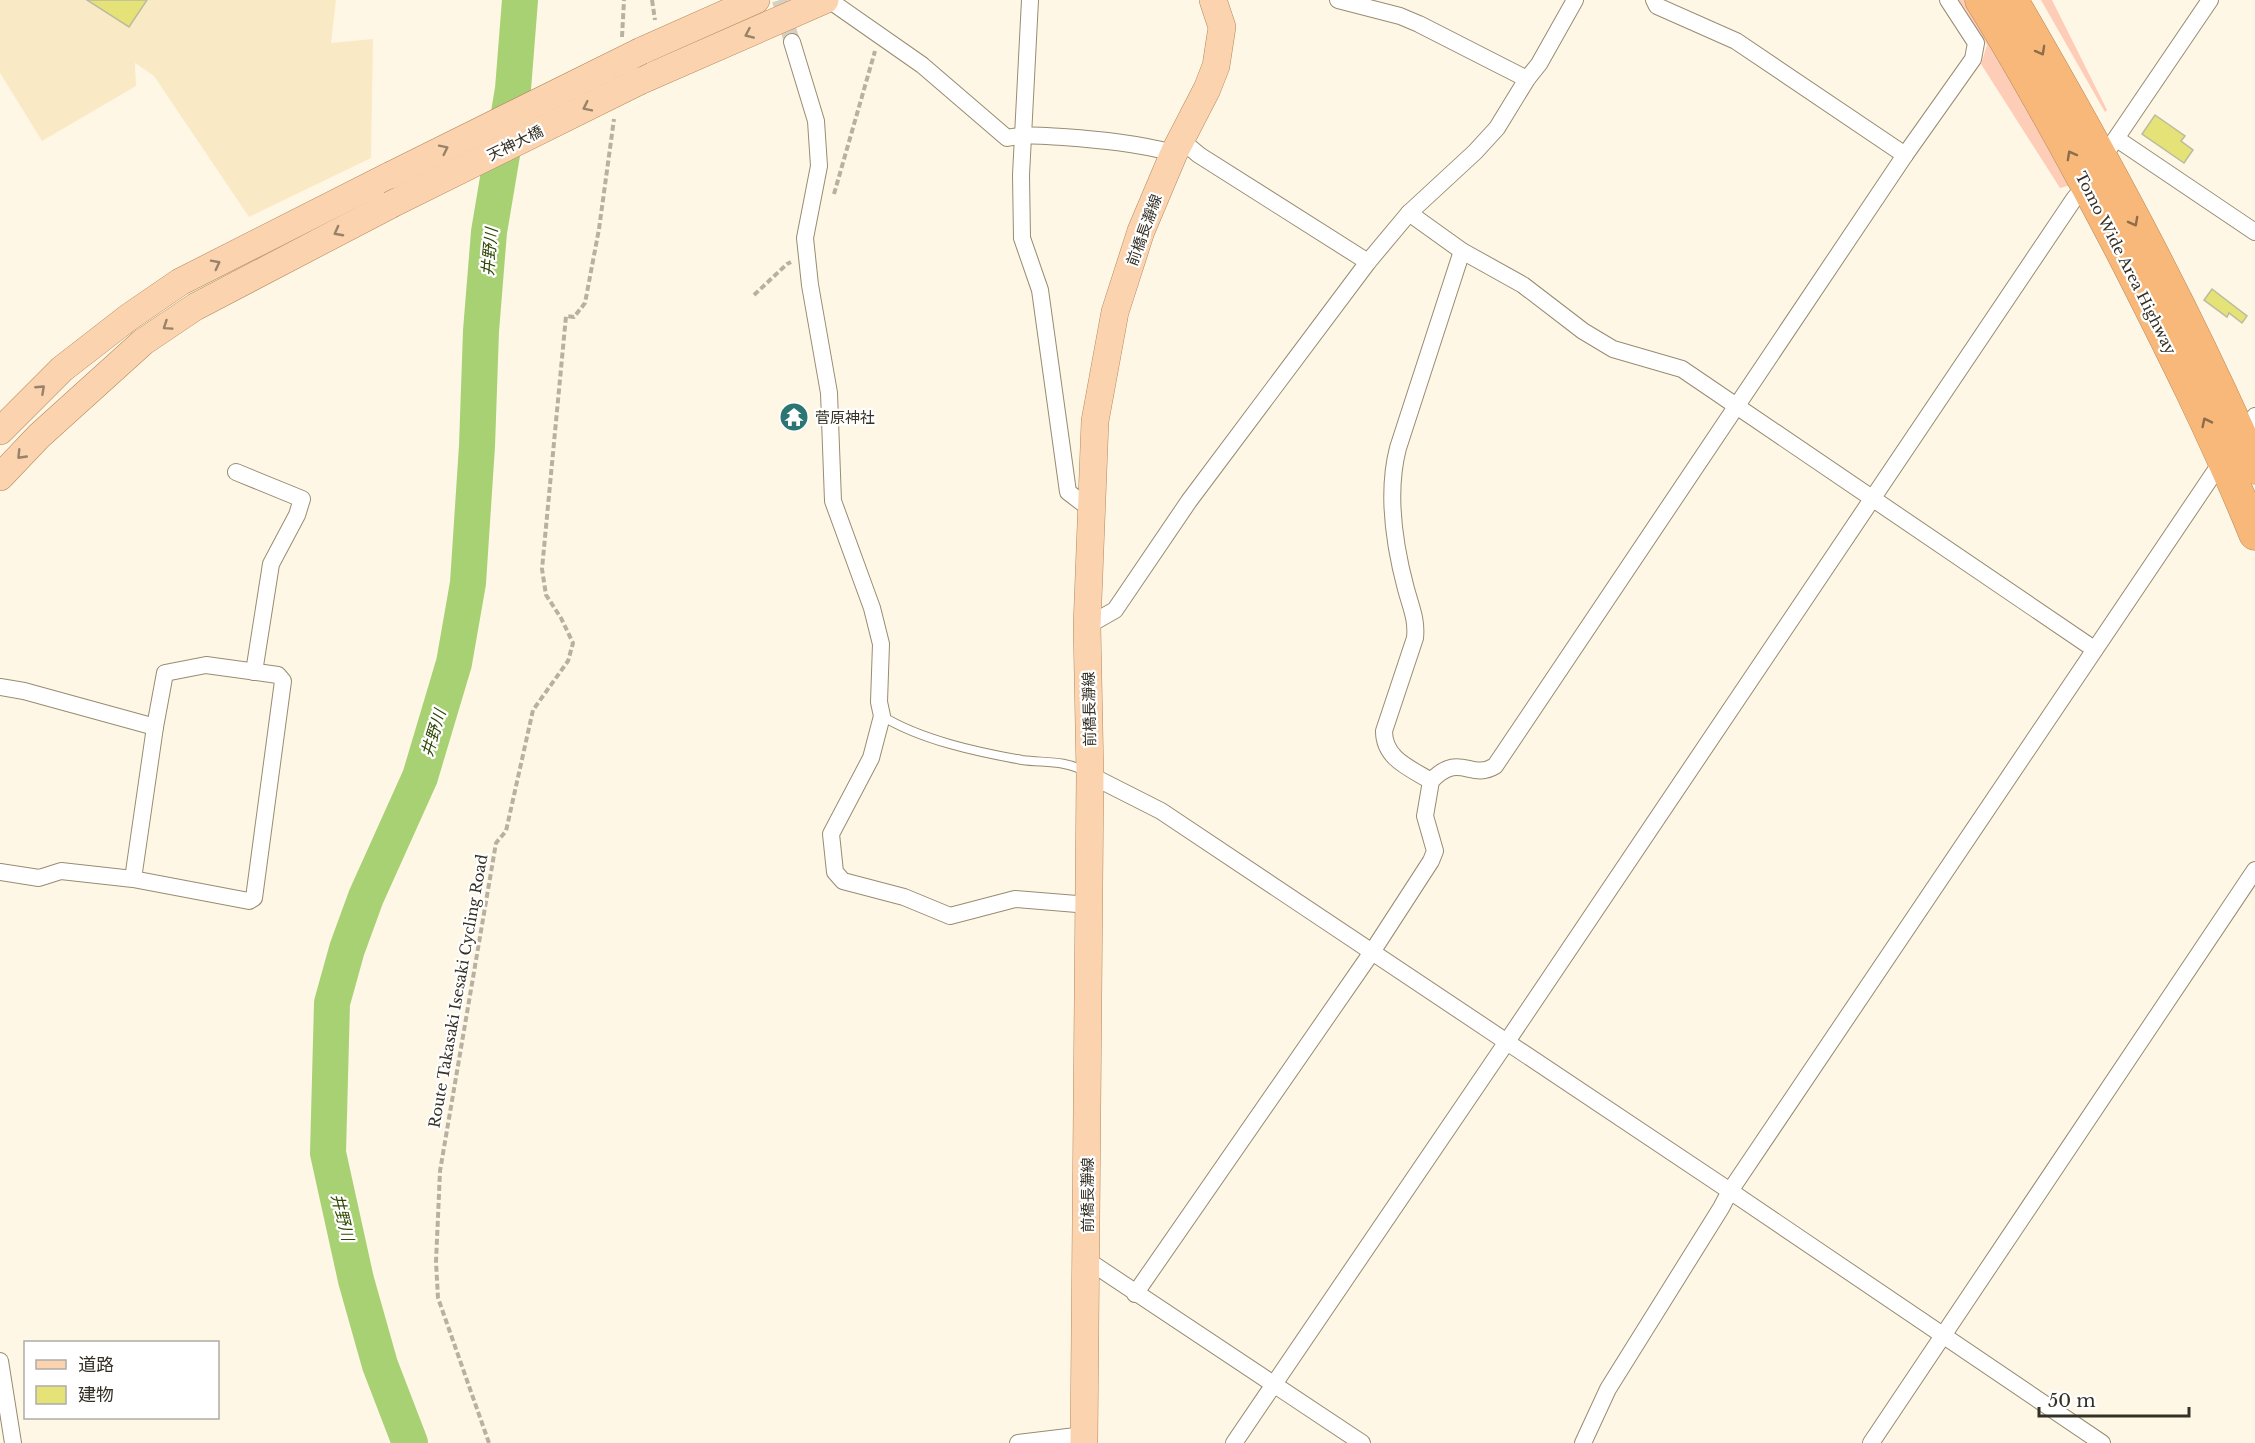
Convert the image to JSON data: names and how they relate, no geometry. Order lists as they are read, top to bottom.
{
  "streets": {
    "highway": ["Tomo Wide Area Highway"],
    "main road": ["天神大橋", "前橋長瀞線"],
    "path": ["Route Takasaki Isesaki Cycling Road"]
  },
  "water": ["井野川"],
  "places": {
    "temple": ["菅原神社"]
  },
  "legend": ["道路", "建物"],
  "scale_bar": "50 m"
}
